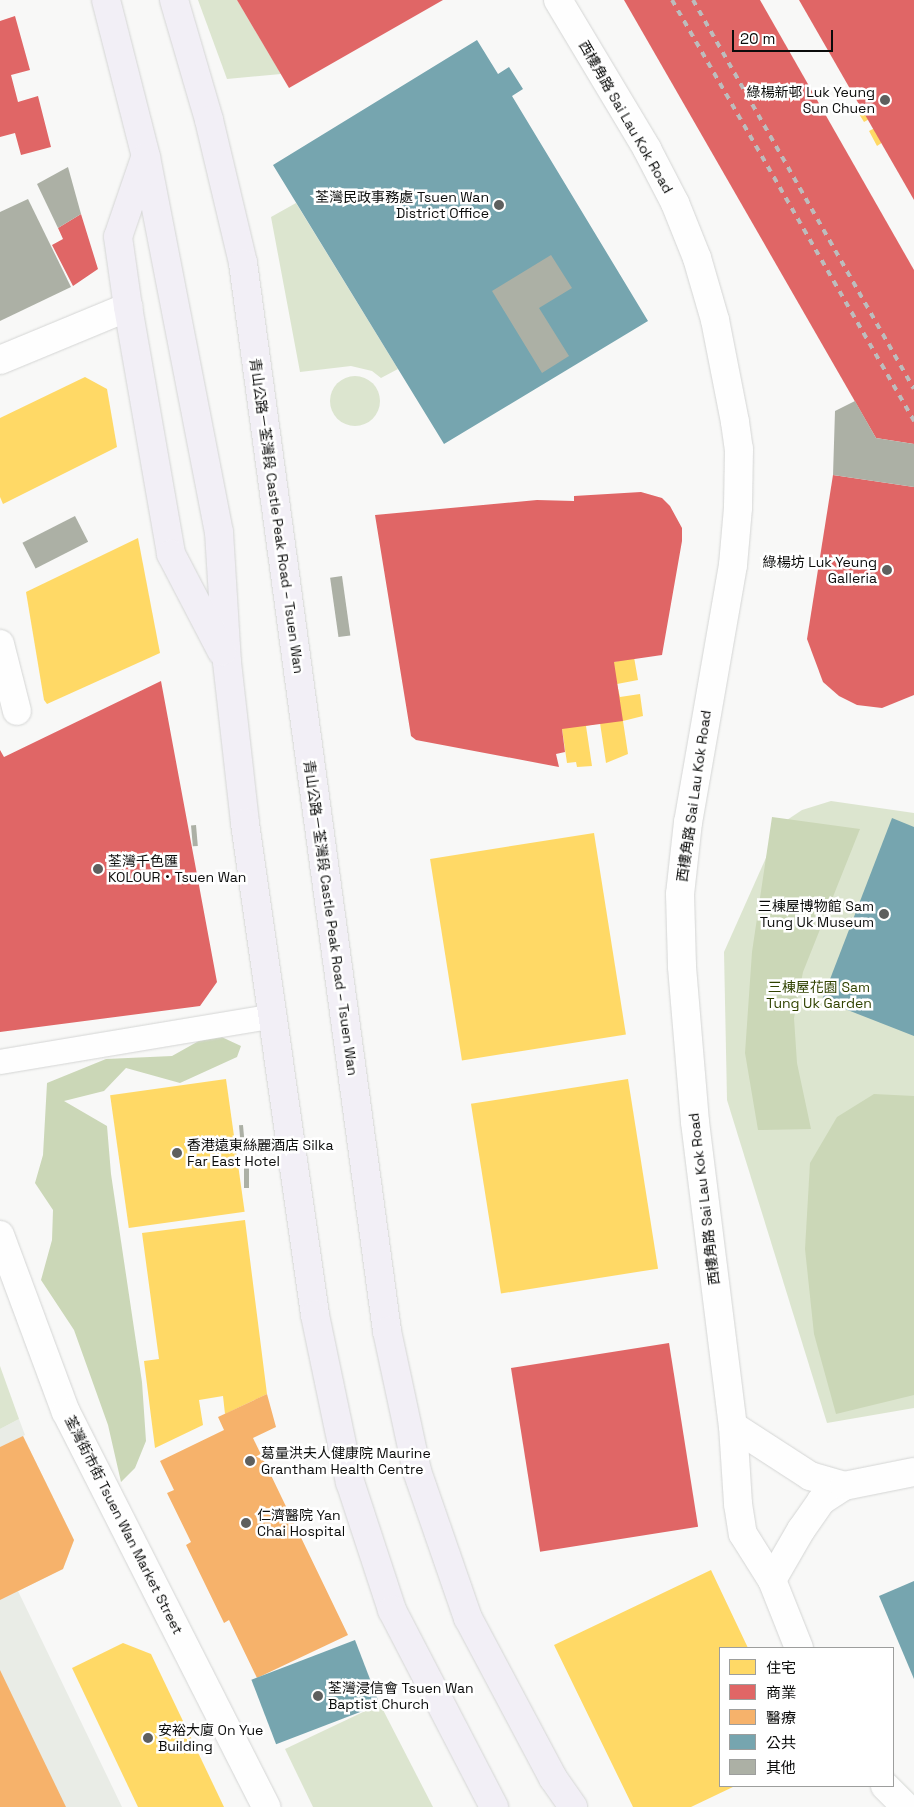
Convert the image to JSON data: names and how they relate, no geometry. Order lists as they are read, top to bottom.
{
  "streets": {
    "main road": ["青山公路－荃灣段 Castle Peak Road – Tsuen Wan"],
    "street": ["西樓角路 Sai Lau Kok Road", "荃灣街市街 Tsuen Wan Market Street"]
  },
  "parks": ["三棟屋花園 Sam Tung Uk Garden"],
  "places": [
    "綠楊新邨 Luk Yeung Sun Chuen",
    "荃灣民政事務處 Tsuen Wan District Office",
    "綠楊坊 Luk Yeung Galleria",
    "荃灣千色匯 KOLOUR‧Tsuen Wan",
    "三棟屋博物館 Sam Tung Uk Museum",
    "香港遠東絲麗酒店 Silka Far East Hotel",
    "葛量洪夫人健康院 Maurine Grantham Health Centre",
    "仁濟醫院 Yan Chai Hospital",
    "荃灣浸信會 Tsuen Wan Baptist Church",
    "安裕大廈 On Yue Building"
  ],
  "legend": [
    "住宅",
    "商業",
    "醫療",
    "公共",
    "其他"
  ],
  "scale_bar": "20 m"
}
